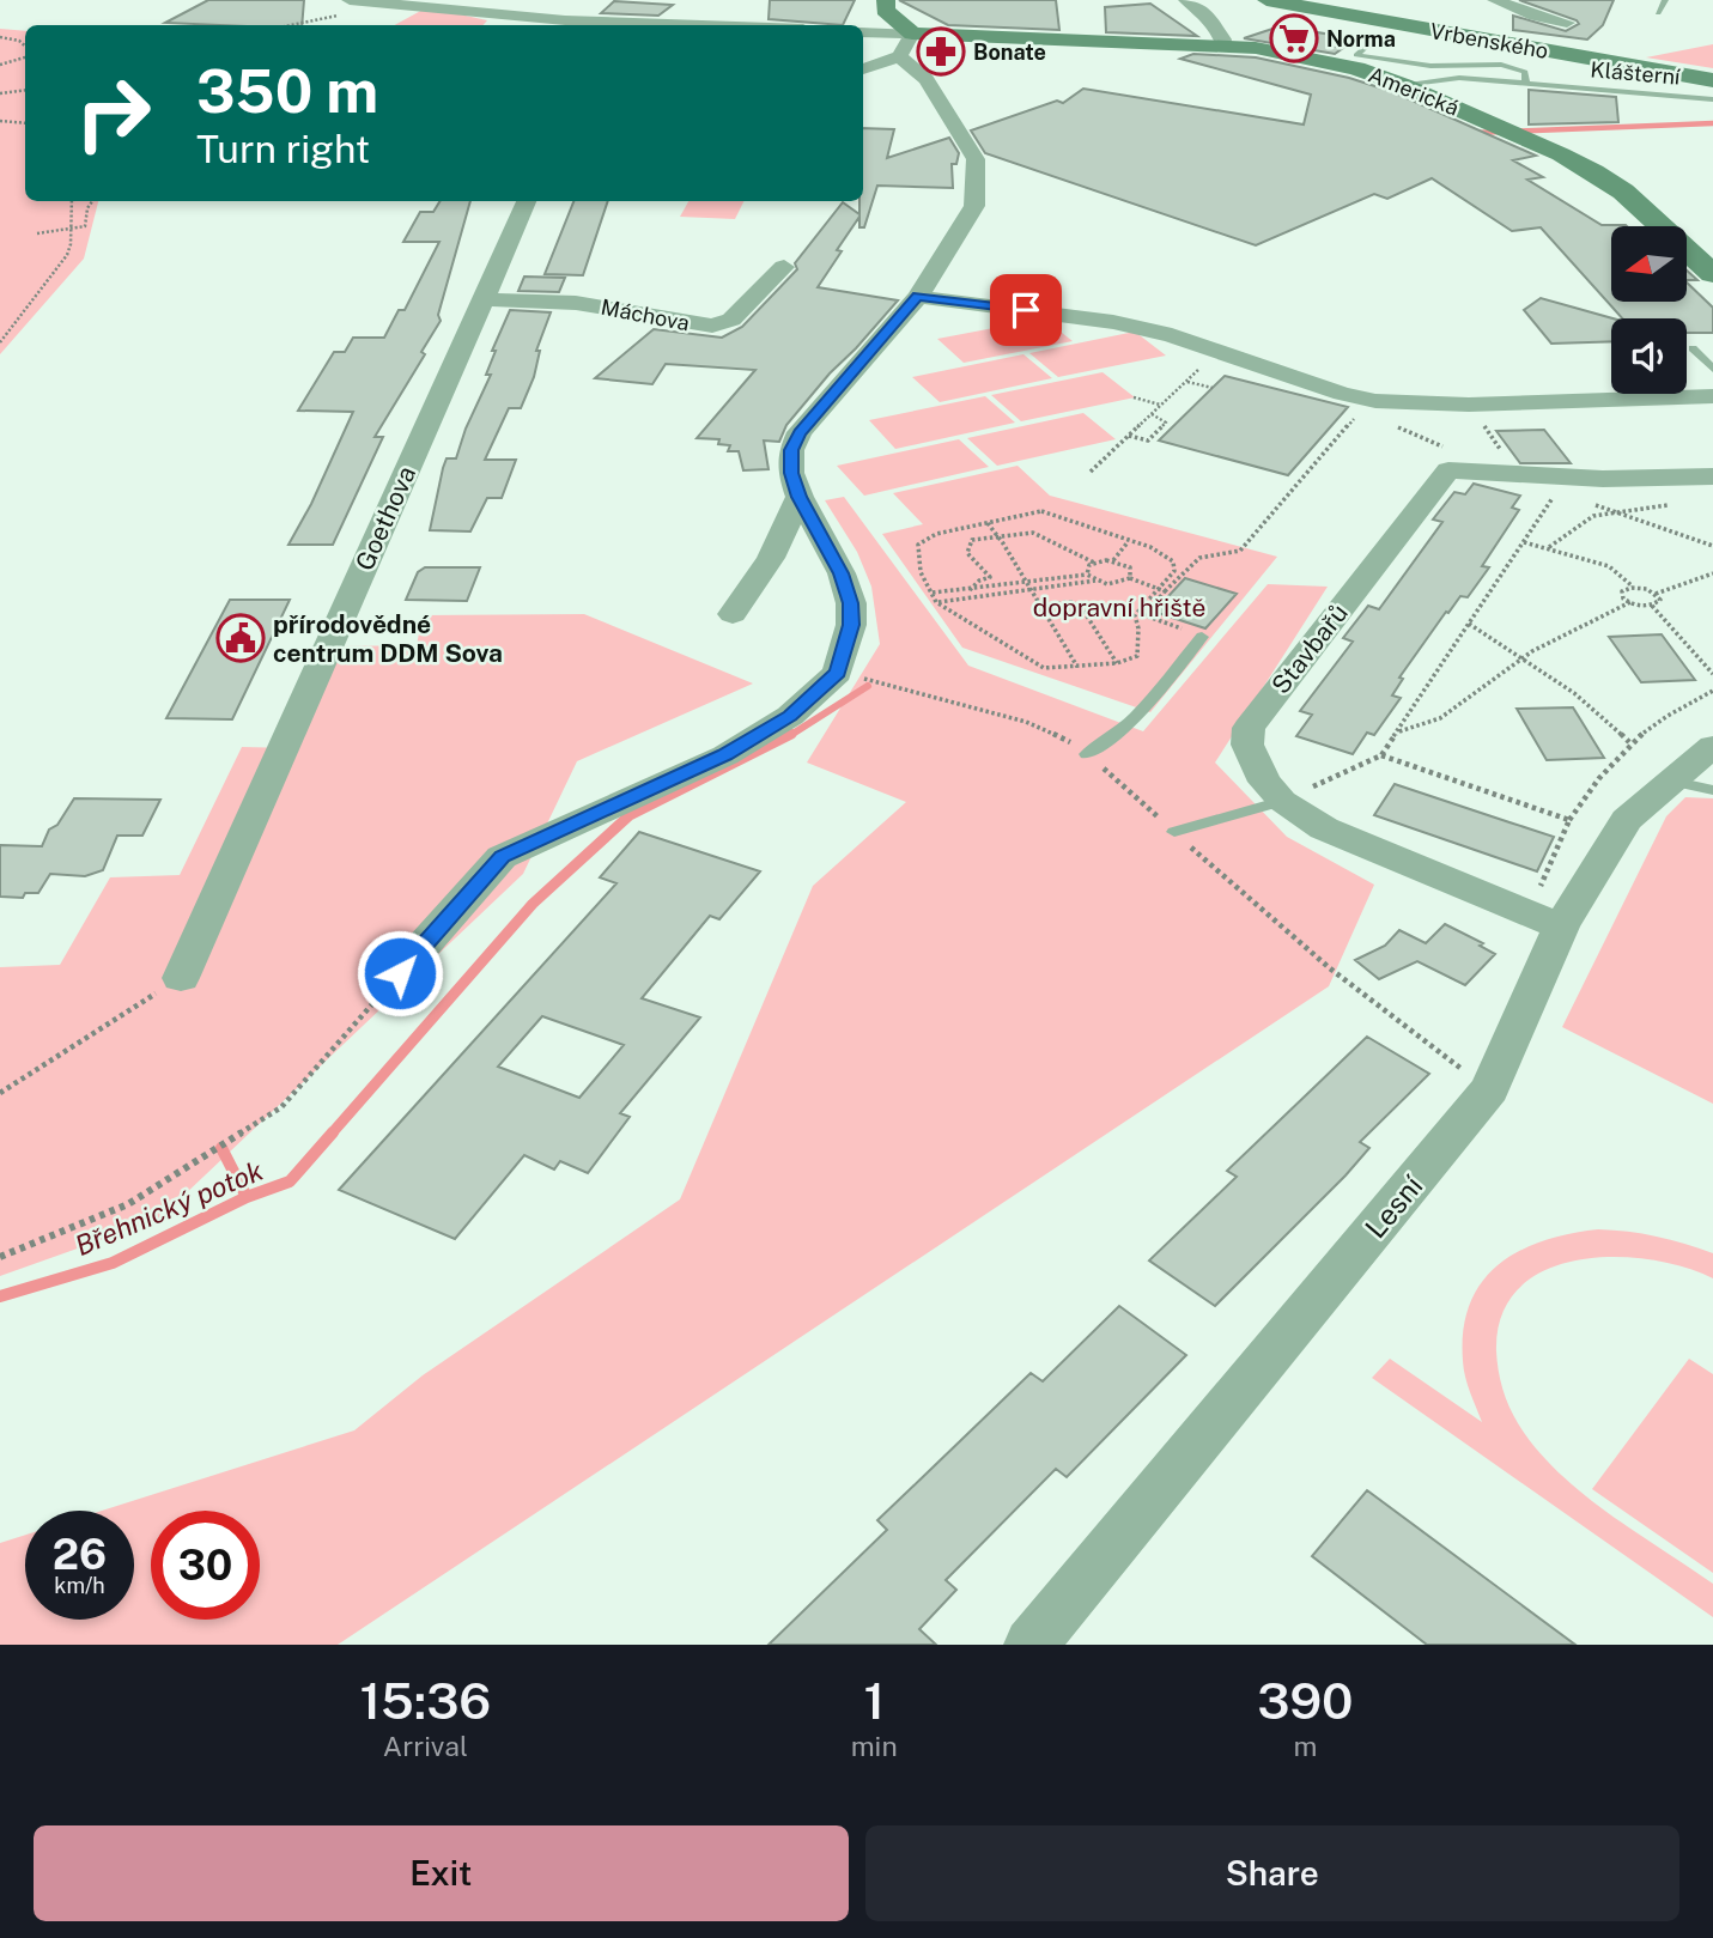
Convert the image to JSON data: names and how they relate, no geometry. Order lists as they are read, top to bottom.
{
  "streets": {
    "street": [
      "Vrbenského",
      "Americká",
      "Máchova",
      "Goethova",
      "Stavbařů",
      "Lesní"
    ],
    "lane": ["Klášterní"]
  },
  "crossings": [
    ["Klášterní", "Americká"],
    ["Máchova", "Goethova"],
    ["Stavbařů", "Lesní"]
  ],
  "water": ["Břehnický potok"],
  "parks": ["dopravní hřiště"],
  "places": {
    "supermarket": ["Norma"],
    "pharmacy": ["Bonate"],
    "public building": ["přírodovědné centrum DDM Sova"]
  },
  "north": "left",
  "page": {
    "turn": ["350 m", "Turn right"],
    "speed": "26 km/h",
    "limit": "30",
    "eta": [
      "15:36",
      "Arrival",
      "1",
      "min",
      "390",
      "m"
    ],
    "buttons": ["Exit", "Share"]
  }
}
